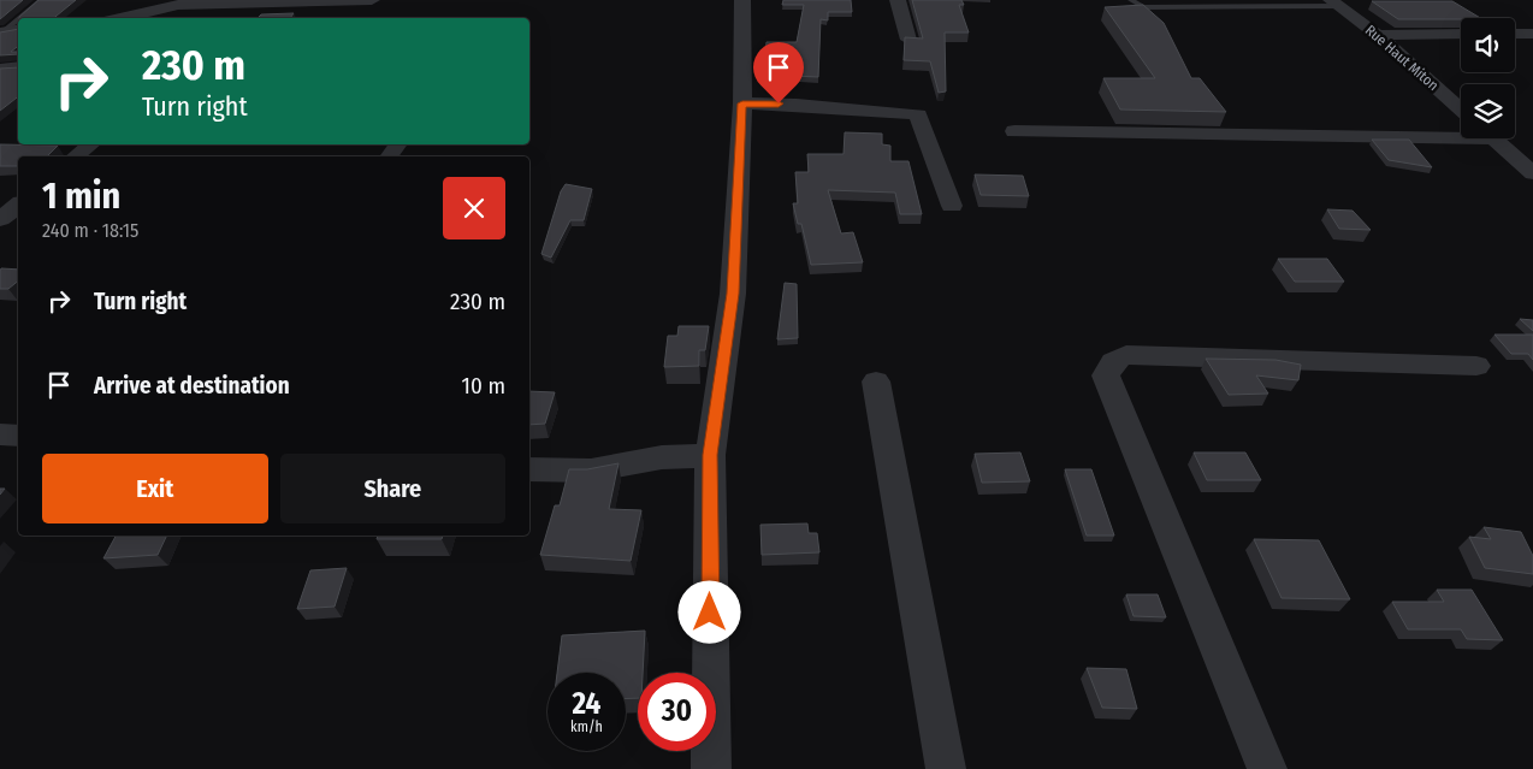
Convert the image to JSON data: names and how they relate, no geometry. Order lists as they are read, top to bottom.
{
  "streets": {
    "street": ["Rue Haut Miton"]
  },
  "page": {
    "turn": ["230 m", "Turn right"],
    "heading": ["1 min", "240 m · 18:15"],
    "list": [
      {
        "name": "Turn right",
        "value": "230 m"
      },
      {
        "name": "Arrive at destination",
        "value": "10 m"
      }
    ],
    "buttons": ["Exit", "Share"],
    "speed": "24 km/h",
    "limit": "30"
  }
}
